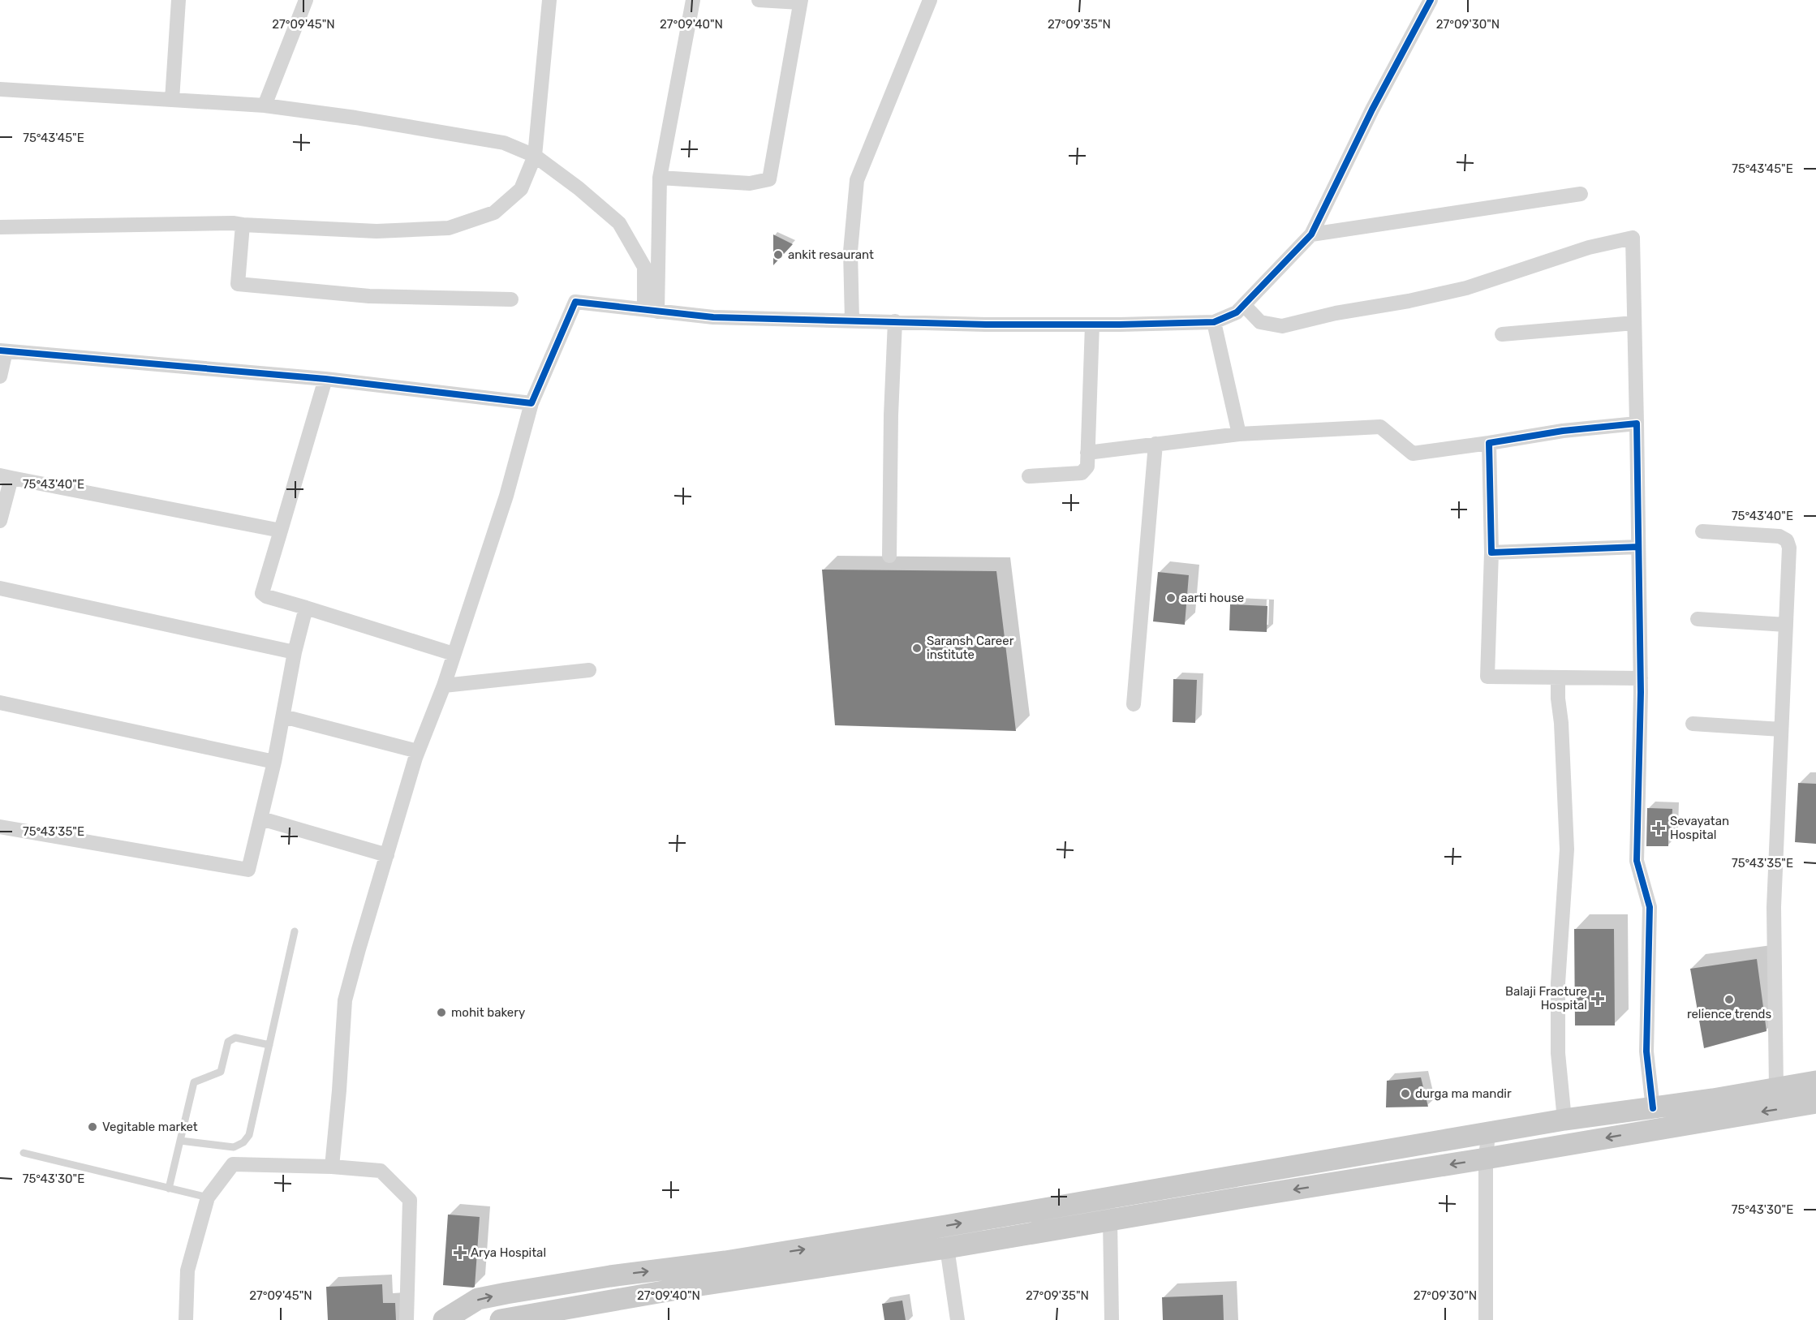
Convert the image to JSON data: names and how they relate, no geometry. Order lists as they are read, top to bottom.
{
  "places": {
    "other": [
      "ankit resaurant",
      "aarti house",
      "Saransh Career institute",
      "relience trends",
      "mohit bakery",
      "durga ma mandir",
      "Vegitable market"
    ],
    "health": ["Sevayatan Hospital", "Balaji Fracture Hospital", "Arya Hospital"]
  },
  "coordinates": [
    "27°09'45\"N",
    "27°09'40\"N",
    "27°09'35\"N",
    "27°09'30\"N",
    "75°43'45\"E",
    "75°43'40\"E",
    "75°43'35\"E",
    "75°43'30\"E"
  ]
}
